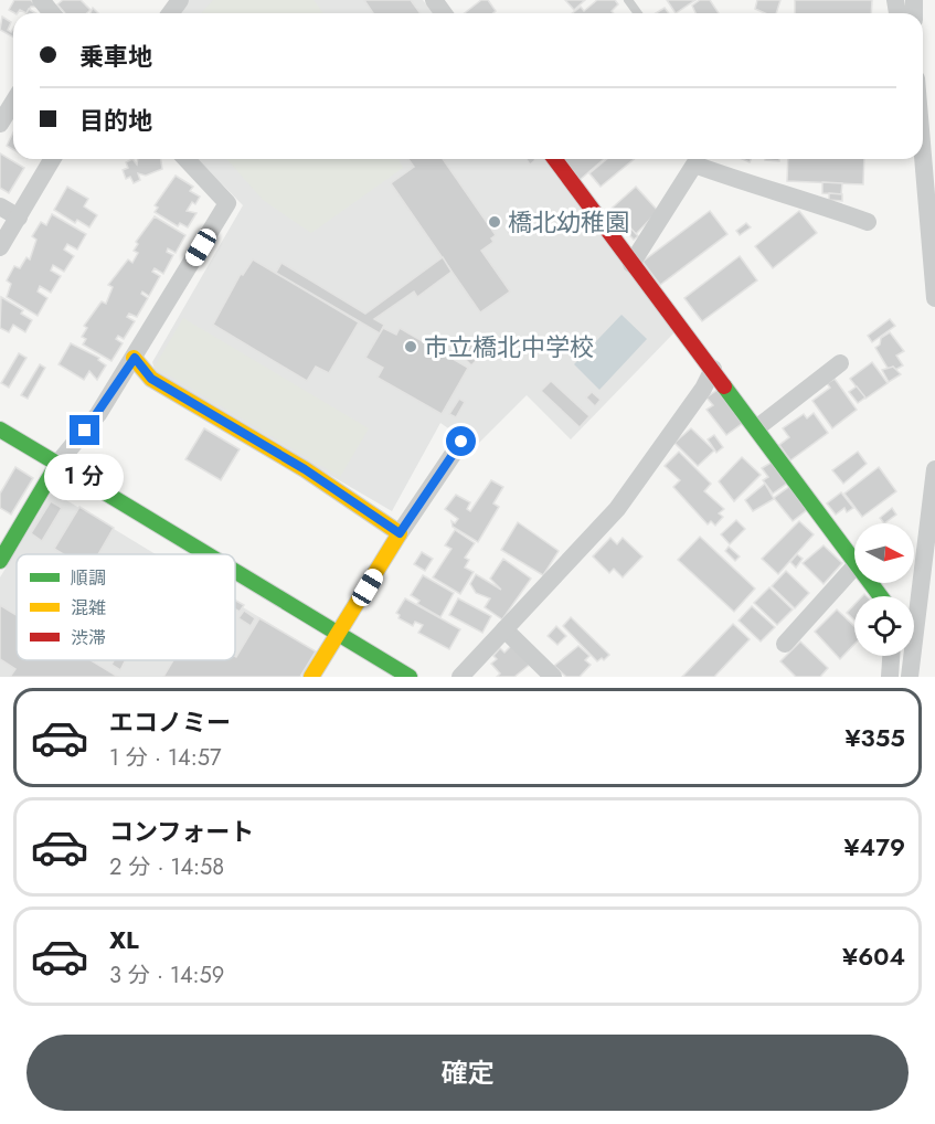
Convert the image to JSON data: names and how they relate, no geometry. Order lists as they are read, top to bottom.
{
  "places": ["橋北幼稚園", "市立橋北中学校"],
  "legend": ["順調", "混雑", "渋滞"],
  "north": "right",
  "page": {
    "banner": ["乗車地", "目的地"],
    "bubble": "1 分",
    "list": [
      {
        "name": "エコノミー",
        "note": "1 分 · 14:57",
        "value": "¥355"
      },
      {
        "name": "コンフォート",
        "note": "2 分 · 14:58",
        "value": "¥479"
      },
      {
        "name": "XL",
        "note": "3 分 · 14:59",
        "value": "¥604"
      }
    ],
    "buttons": "確定"
  }
}
